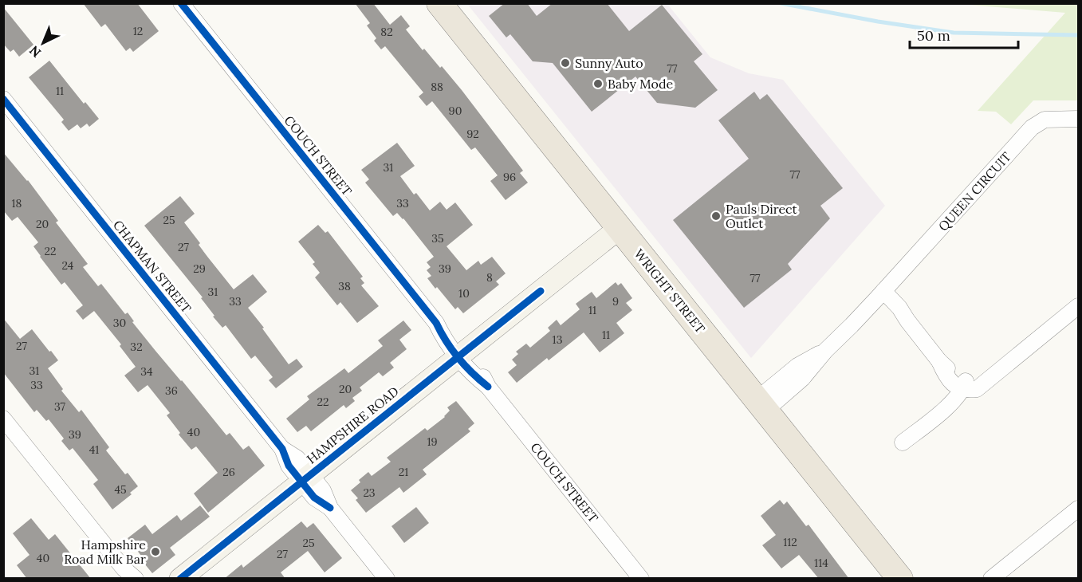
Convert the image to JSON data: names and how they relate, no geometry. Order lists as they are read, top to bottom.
{
  "streets": {
    "main road": ["WRIGHT STREET"],
    "street": [
      "COUCH STREET",
      "QUEEN CIRCUIT",
      "CHAPMAN STREET",
      "HAMPSHIRE ROAD"
    ]
  },
  "crossings": [
    ["COUCH STREET", "HAMPSHIRE ROAD"],
    ["QUEEN CIRCUIT", "WRIGHT STREET"],
    ["CHAPMAN STREET", "HAMPSHIRE ROAD"],
    ["WRIGHT STREET", "HAMPSHIRE ROAD"]
  ],
  "places": [
    "Sunny Auto",
    "Baby Mode",
    "Pauls Direct Outlet",
    "Hampshire Road Milk Bar"
  ],
  "house_numbers": [
    "12",
    "82",
    "77",
    "88",
    "11",
    "90",
    "92",
    "31",
    "77",
    "96",
    "18",
    "33",
    "25",
    "20",
    "35",
    "27",
    "22",
    "24",
    "29",
    "39",
    "8",
    "77",
    "38",
    "31",
    "10",
    "33",
    "9",
    "11",
    "30",
    "11",
    "13",
    "27",
    "32",
    "31",
    "34",
    "33",
    "20",
    "36",
    "22",
    "37",
    "40",
    "39",
    "19",
    "41",
    "26",
    "21",
    "45",
    "23",
    "112",
    "25",
    "27",
    "40",
    "114"
  ],
  "scale_bar": "50 m",
  "north": "bottom left"
}
